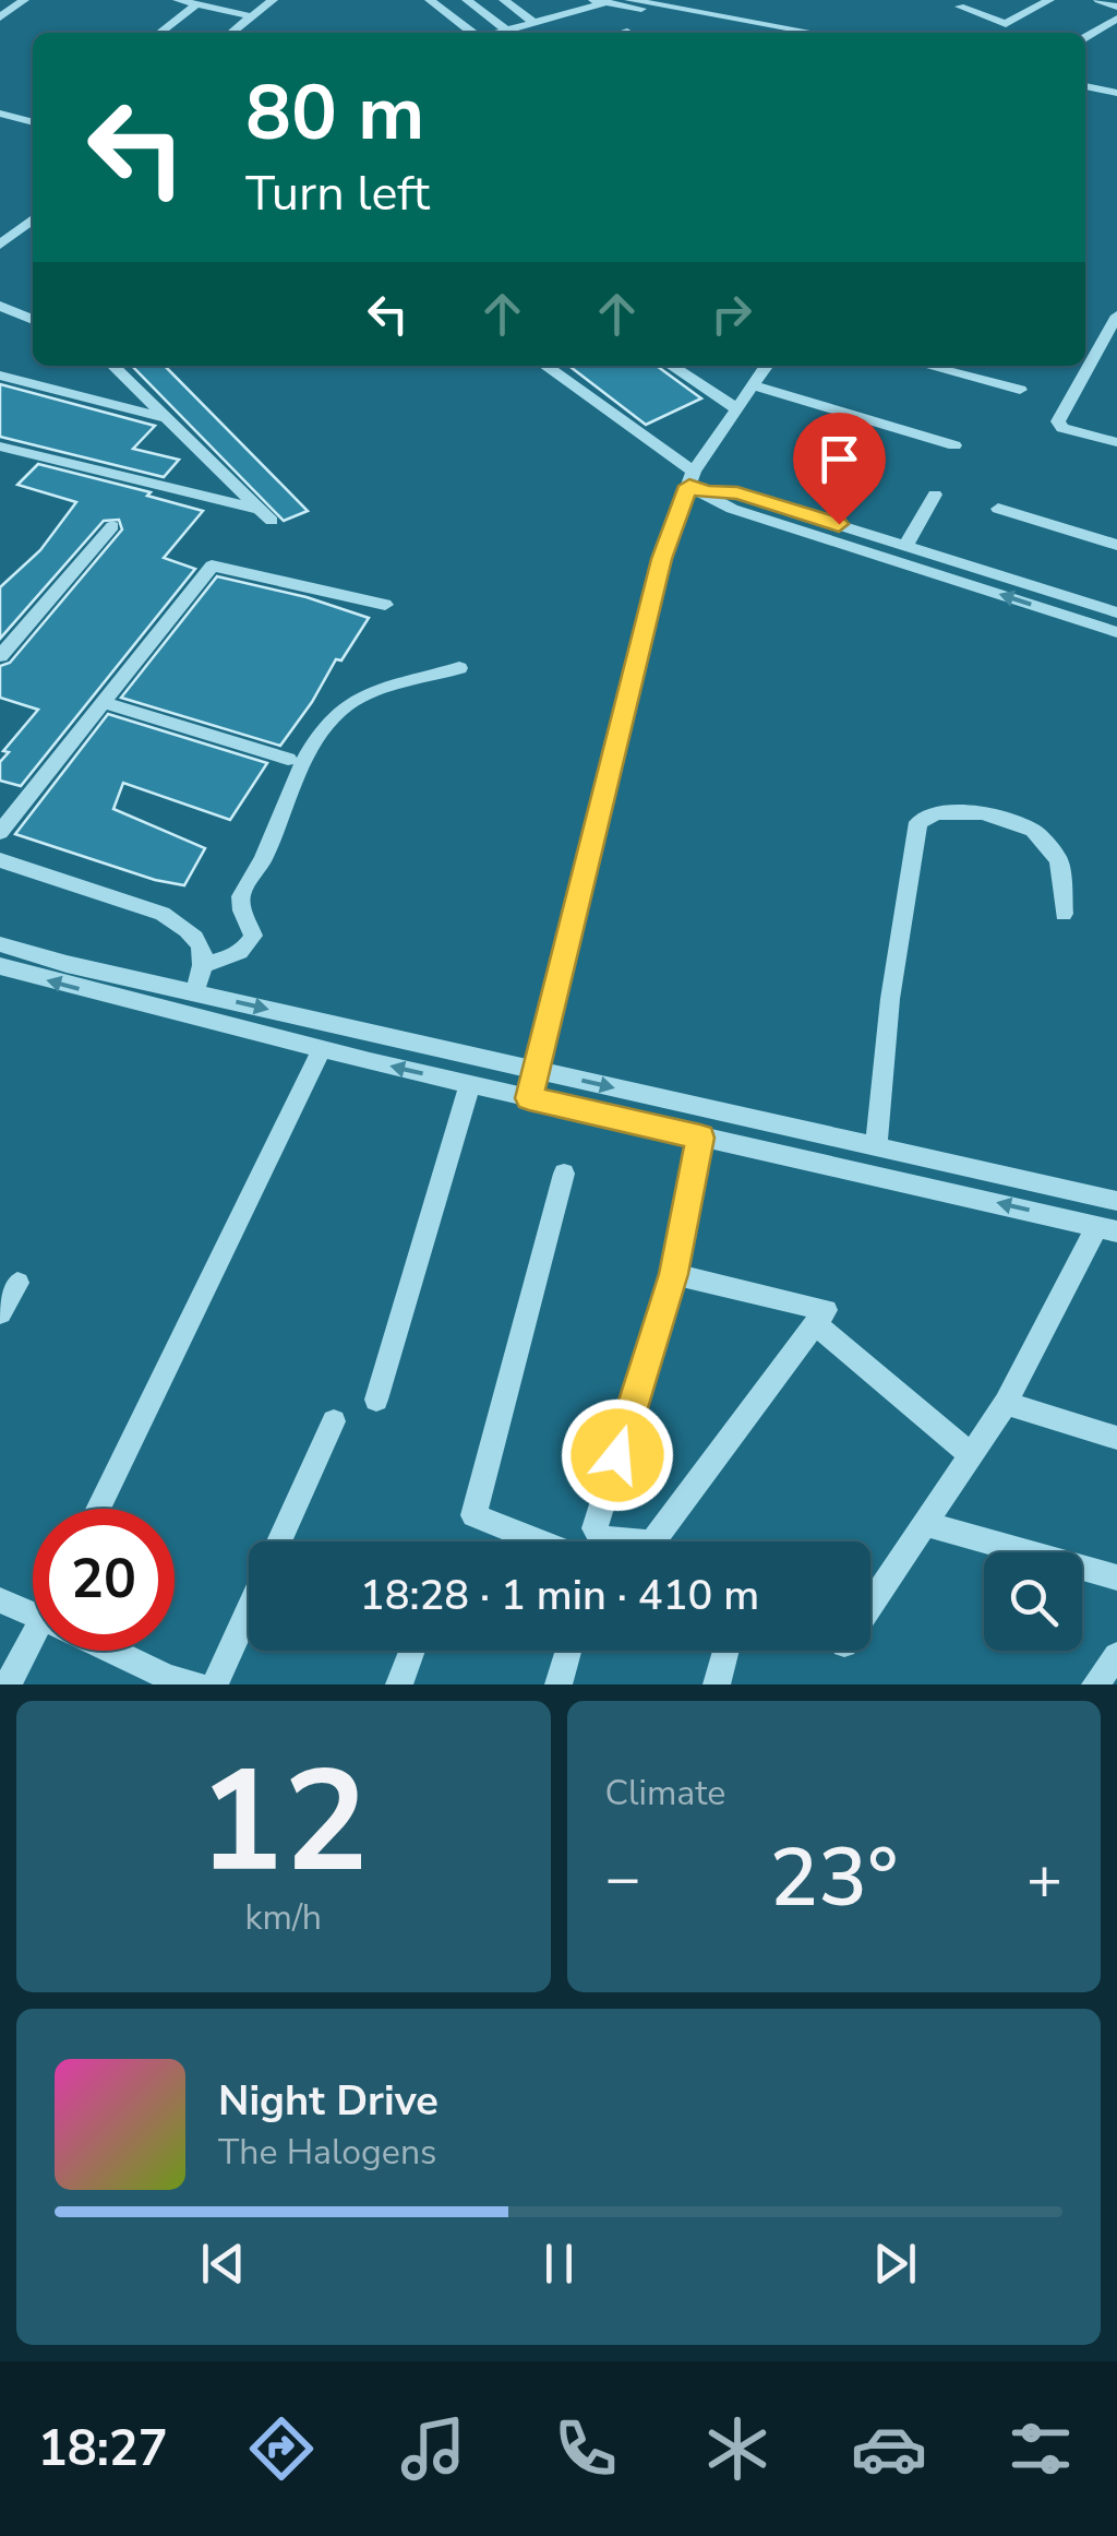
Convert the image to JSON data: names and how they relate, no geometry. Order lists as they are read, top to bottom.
{
  "page": {
    "turn": ["80 m", "Turn left"],
    "limit": "20",
    "trip": "18:28 · 1 min · 410 m",
    "tile": [
      ["12", "km/h"],
      "Climate"
    ],
    "heat": ["−", "23°", "+"],
    "song": ["Night Drive", "The Halogens"],
    "tabs": "18:27"
  }
}
